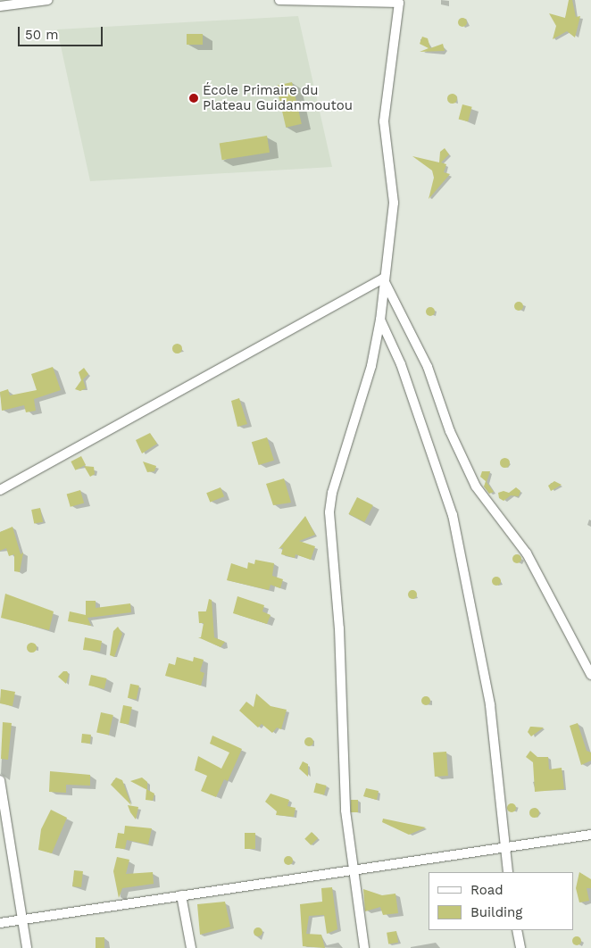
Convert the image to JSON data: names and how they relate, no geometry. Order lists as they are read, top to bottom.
{
  "places": ["École Primaire du Plateau Guidanmoutou"],
  "legend": ["Road", "Building"],
  "scale_bar": "50 m"
}
